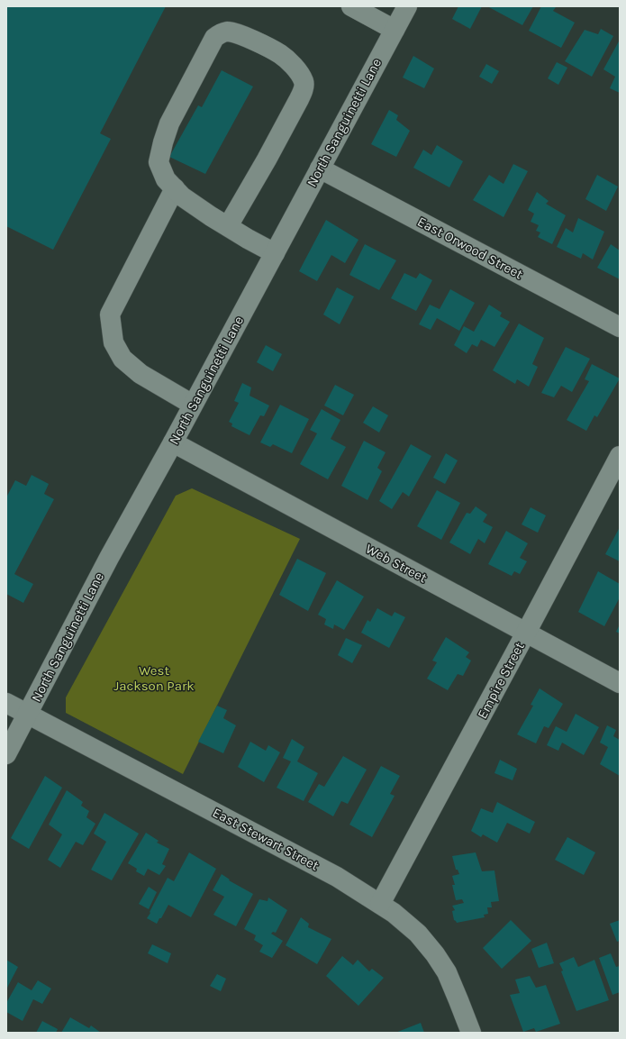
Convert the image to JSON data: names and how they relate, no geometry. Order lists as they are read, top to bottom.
{
  "streets": {
    "street": [
      "North Sanguinetti Lane",
      "East Orwood Street",
      "Web Street",
      "Empire Street",
      "East Stewart Street"
    ]
  },
  "crossings": [
    ["North Sanguinetti Lane", "East Orwood Street"],
    ["North Sanguinetti Lane", "Web Street"],
    ["North Sanguinetti Lane", "East Stewart Street"],
    ["Web Street", "Empire Street"],
    ["Empire Street", "East Stewart Street"]
  ],
  "parks": ["West Jackson Park"]
}
